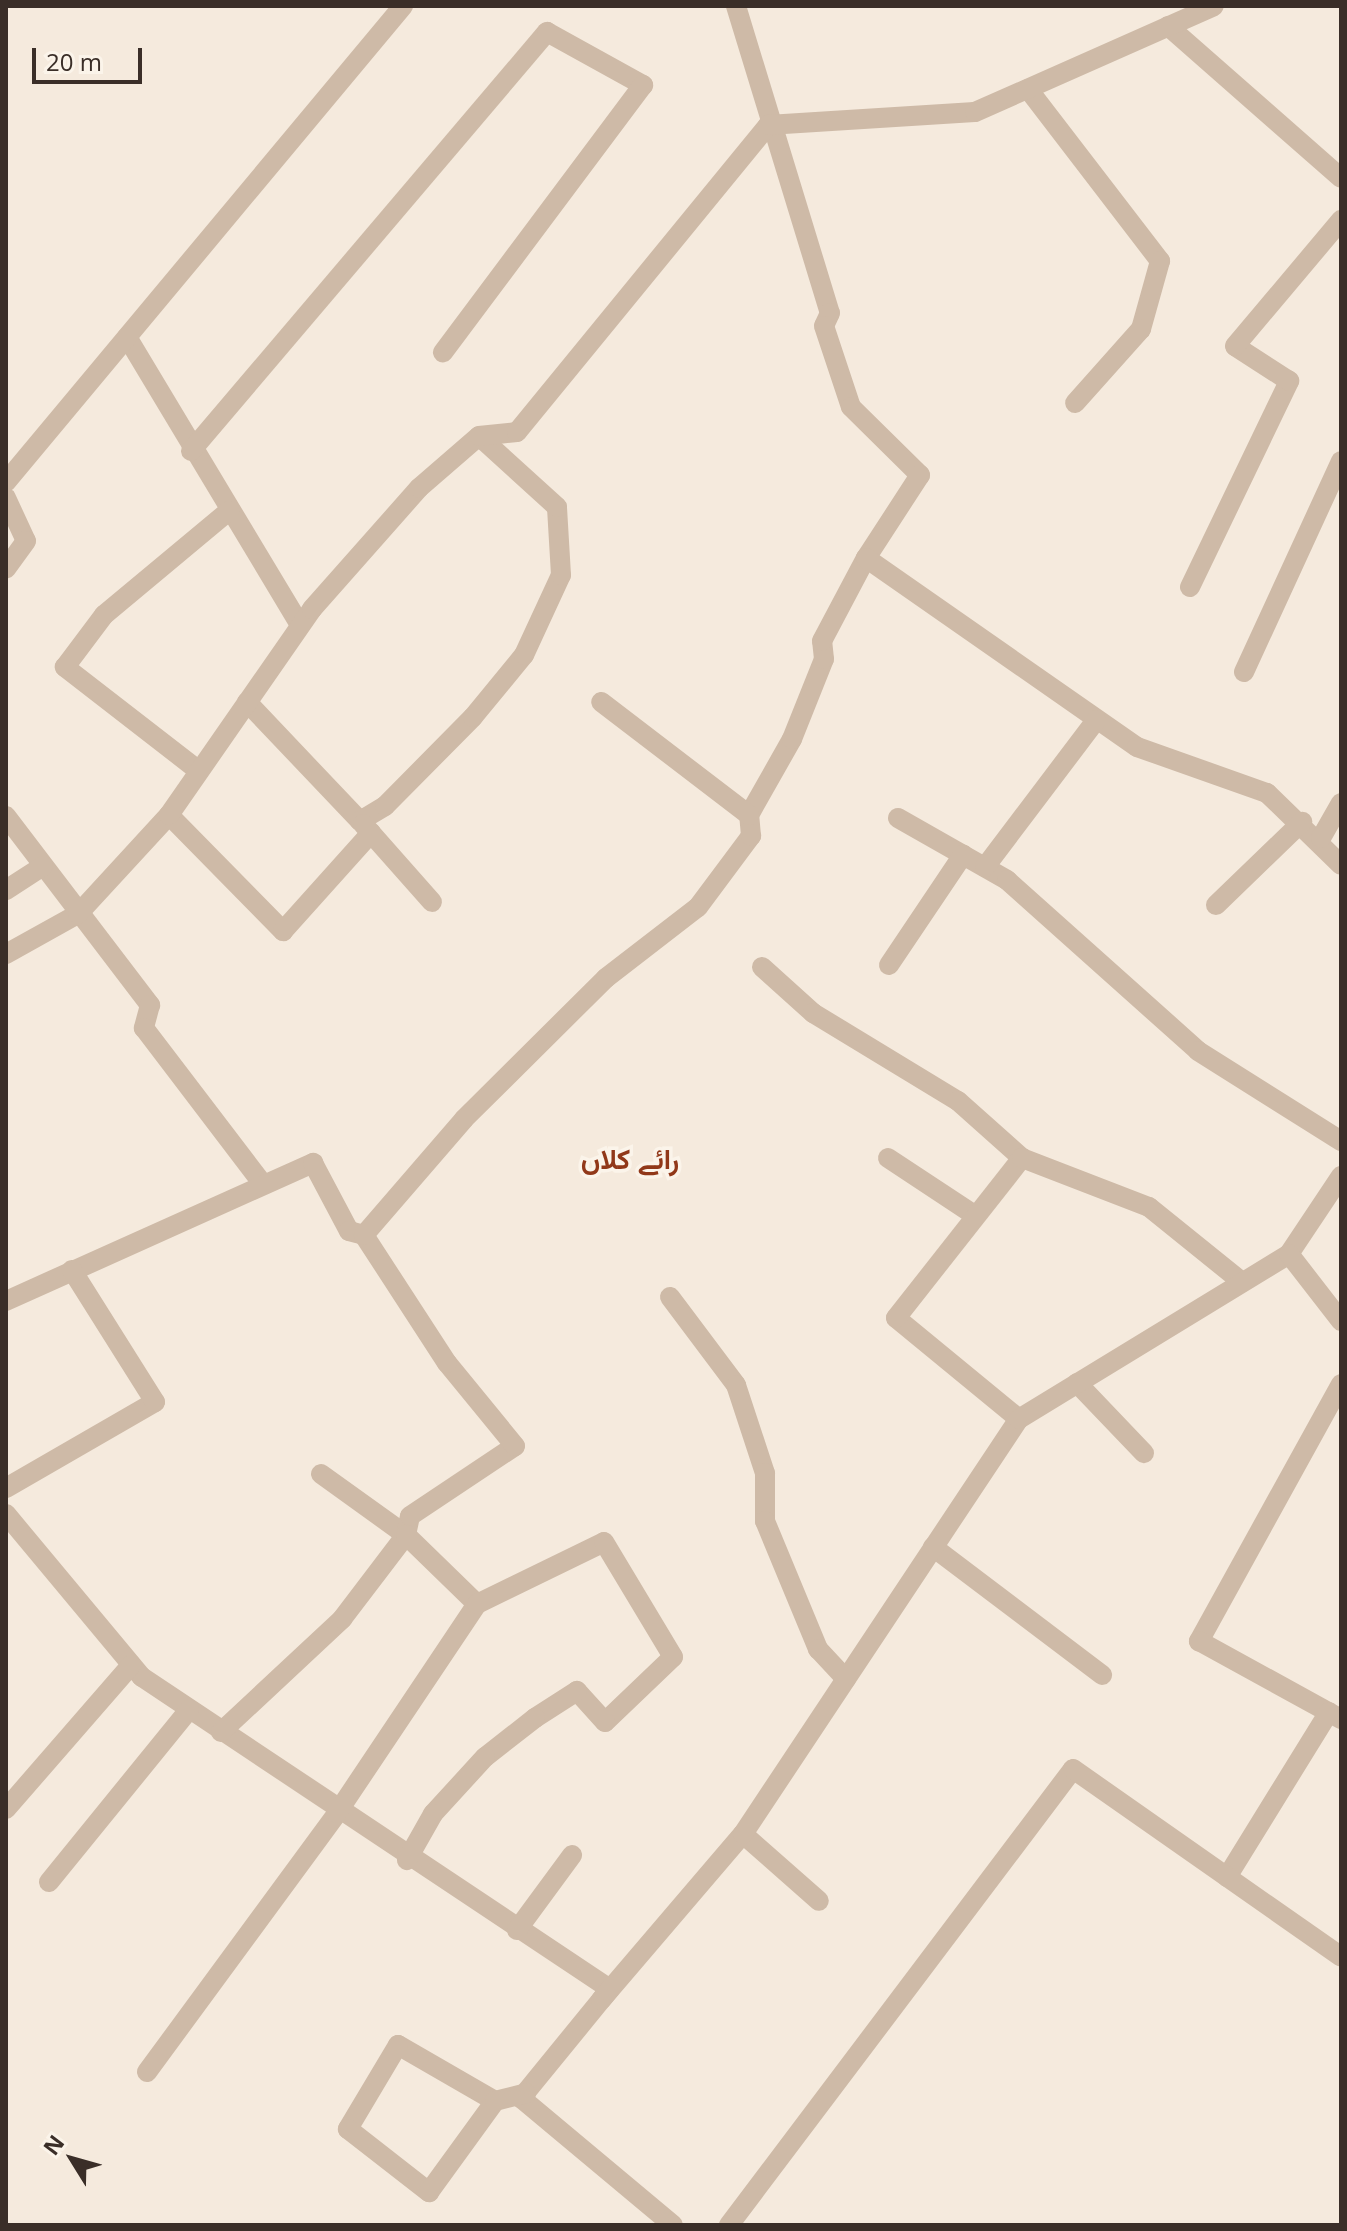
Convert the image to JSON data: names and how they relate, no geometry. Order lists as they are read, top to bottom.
{
  "districts": ["رائے کلاں"],
  "scale_bar": "20 m",
  "north": "top left"
}
